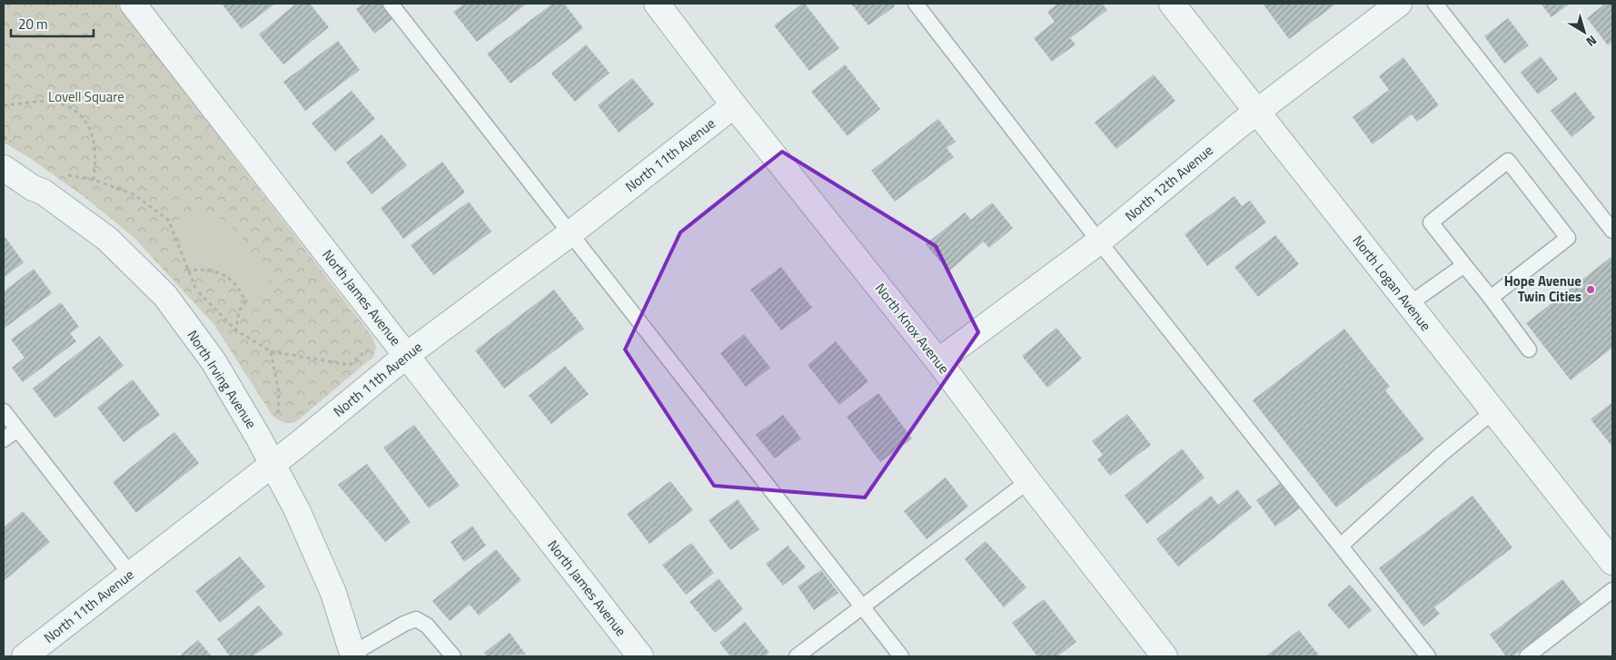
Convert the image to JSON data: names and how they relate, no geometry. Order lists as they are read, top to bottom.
{
  "streets": {
    "street": [
      "North 11th Avenue",
      "North 12th Avenue",
      "North Logan Avenue",
      "North James Avenue",
      "North Knox Avenue",
      "North Irving Avenue"
    ]
  },
  "crossings": [
    ["North 11th Avenue", "North James Avenue"],
    ["North 11th Avenue", "North Knox Avenue"],
    ["North 11th Avenue", "North Irving Avenue"],
    ["North 12th Avenue", "North Logan Avenue"],
    ["North 12th Avenue", "North Knox Avenue"]
  ],
  "parks": ["Lovell Square"],
  "places": ["Hope Avenue Twin Cities"],
  "scale_bar": "20 m",
  "north": "bottom right"
}
